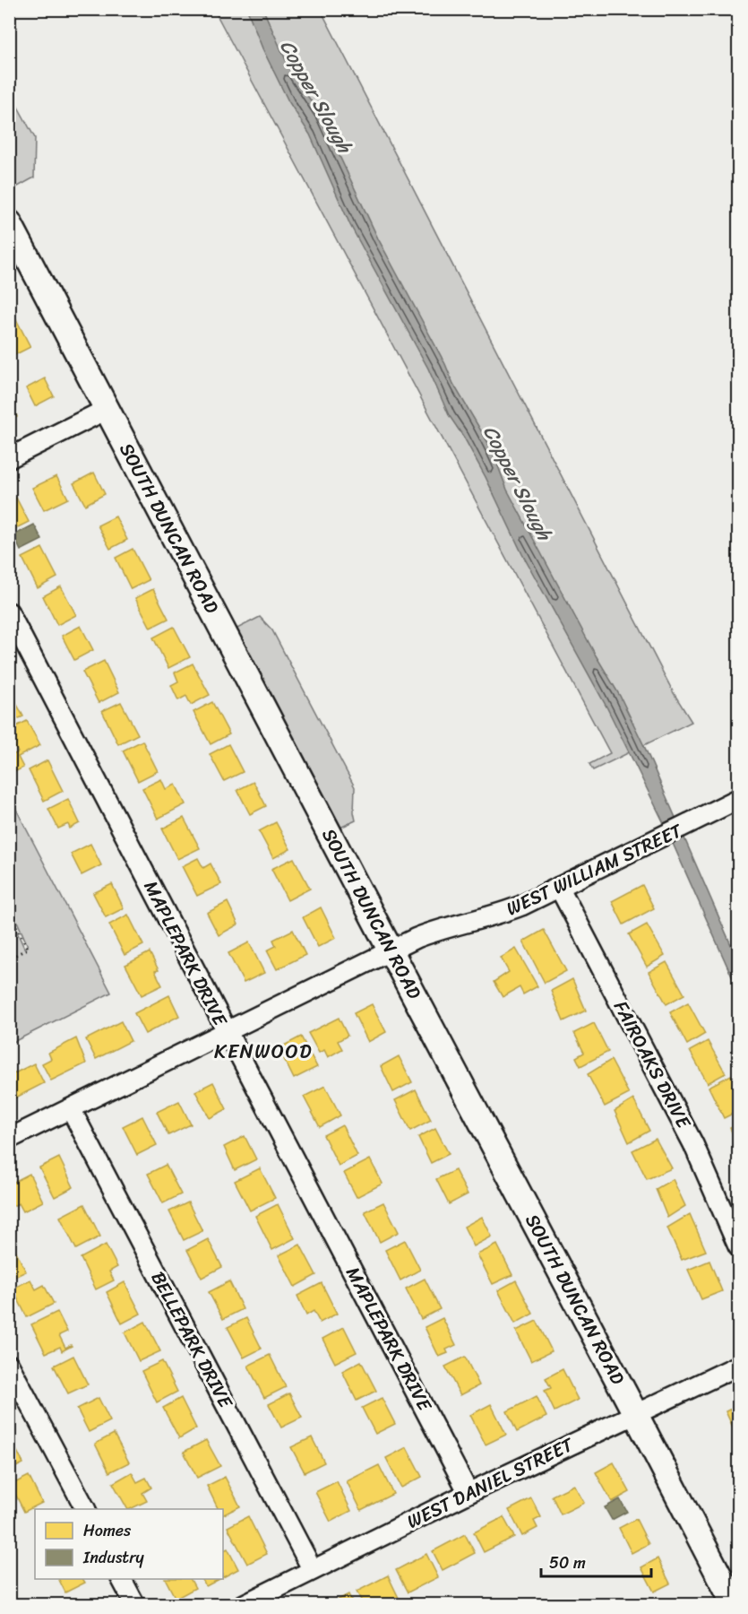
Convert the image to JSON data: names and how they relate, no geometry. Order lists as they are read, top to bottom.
{
  "streets": {
    "main road": ["SOUTH DUNCAN ROAD"],
    "street": [
      "WEST WILLIAM STREET",
      "MAPLEPARK DRIVE",
      "FAIROAKS DRIVE",
      "BELLEPARK DRIVE",
      "WEST DANIEL STREET"
    ]
  },
  "crossings": [
    ["SOUTH DUNCAN ROAD", "WEST WILLIAM STREET"],
    ["SOUTH DUNCAN ROAD", "WEST DANIEL STREET"],
    ["WEST WILLIAM STREET", "MAPLEPARK DRIVE"],
    ["WEST WILLIAM STREET", "FAIROAKS DRIVE"],
    ["WEST WILLIAM STREET", "BELLEPARK DRIVE"],
    ["MAPLEPARK DRIVE", "WEST DANIEL STREET"],
    ["BELLEPARK DRIVE", "WEST DANIEL STREET"]
  ],
  "districts": ["KENWOOD"],
  "water": ["Copper Slough"],
  "legend": ["Homes", "Industry"],
  "scale_bar": "50 m"
}
